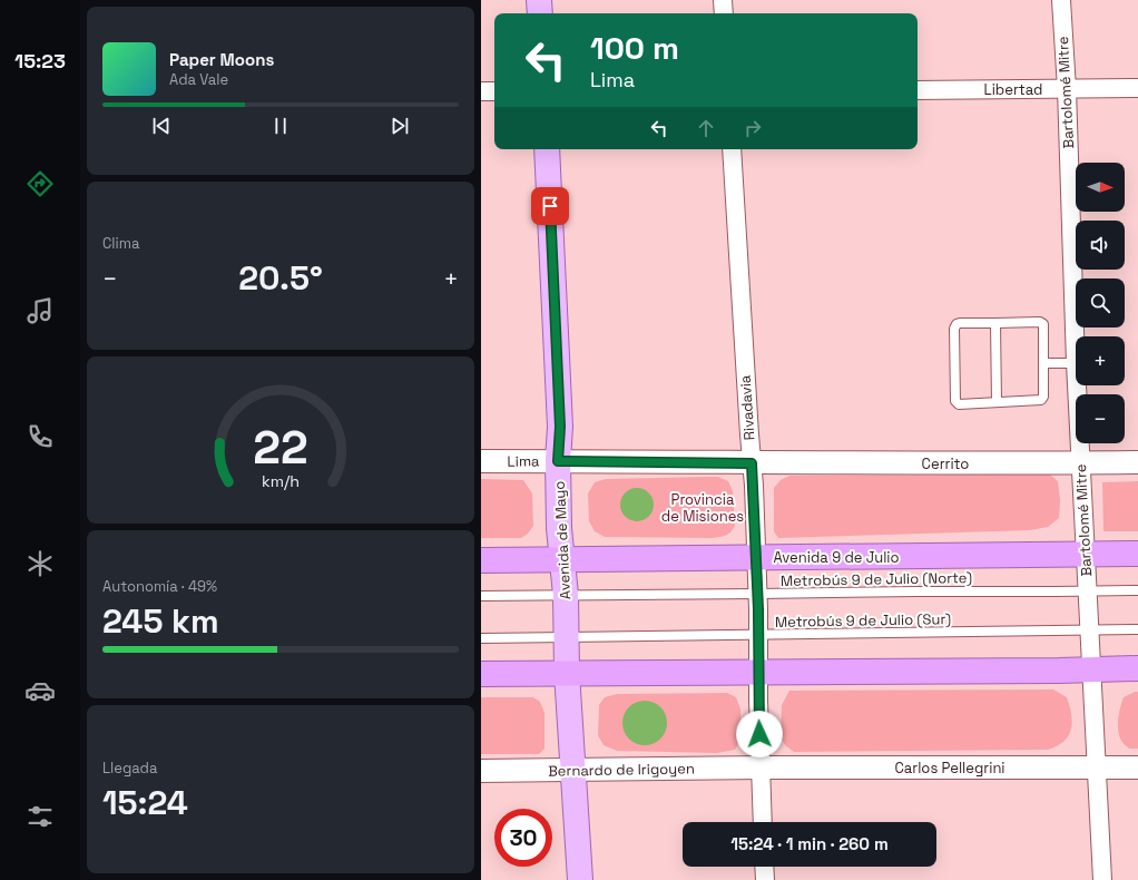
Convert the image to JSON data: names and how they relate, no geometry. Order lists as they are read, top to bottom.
{
  "streets": {
    "highway": ["Avenida 9 de Julio"],
    "main road": ["Avenida de Mayo"],
    "street": [
      "Libertad",
      "Bartolomé Mitre",
      "Rivadavia",
      "Lima",
      "Cerrito",
      "Carlos Pellegrini",
      "Bernardo de Irigoyen"
    ],
    "lane": ["Metrobús 9 de Julio (Norte)", "Metrobús 9 de Julio (Sur)"]
  },
  "crossings": [
    ["Libertad", "Bartolomé Mitre"],
    ["Bartolomé Mitre", "Cerrito"],
    ["Bartolomé Mitre", "Avenida 9 de Julio"],
    ["Bartolomé Mitre", "Metrobús 9 de Julio (Norte)"],
    ["Bartolomé Mitre", "Metrobús 9 de Julio (Sur)"],
    ["Bartolomé Mitre", "Carlos Pellegrini"],
    ["Rivadavia", "Lima"],
    ["Rivadavia", "Cerrito"],
    ["Rivadavia", "Avenida 9 de Julio"],
    ["Rivadavia", "Metrobús 9 de Julio (Norte)"],
    ["Rivadavia", "Metrobús 9 de Julio (Sur)"],
    ["Rivadavia", "Carlos Pellegrini"],
    ["Rivadavia", "Bernardo de Irigoyen"],
    ["Lima", "Cerrito"],
    ["Lima", "Avenida de Mayo"],
    ["Avenida de Mayo", "Avenida 9 de Julio"],
    ["Avenida de Mayo", "Metrobús 9 de Julio (Norte)"],
    ["Avenida de Mayo", "Metrobús 9 de Julio (Sur)"],
    ["Avenida de Mayo", "Bernardo de Irigoyen"],
    ["Carlos Pellegrini", "Bernardo de Irigoyen"]
  ],
  "parks": ["Provincia de Misiones"],
  "north": "right",
  "page": {
    "tabs": "15:23",
    "turn": ["100 m", "Lima"],
    "song": ["Paper Moons", "Ada Vale"],
    "map_buttons": ["+", "−"],
    "tile": [
      "Clima",
      ["Autonomía · 49%", "245 km"],
      ["Llegada", "15:24"]
    ],
    "heat": ["−", "20.5°", "+"],
    "limit": "30",
    "trip": "15:24 · 1 min · 260 m",
    "gauge": ["22", "km/h"]
  }
}
